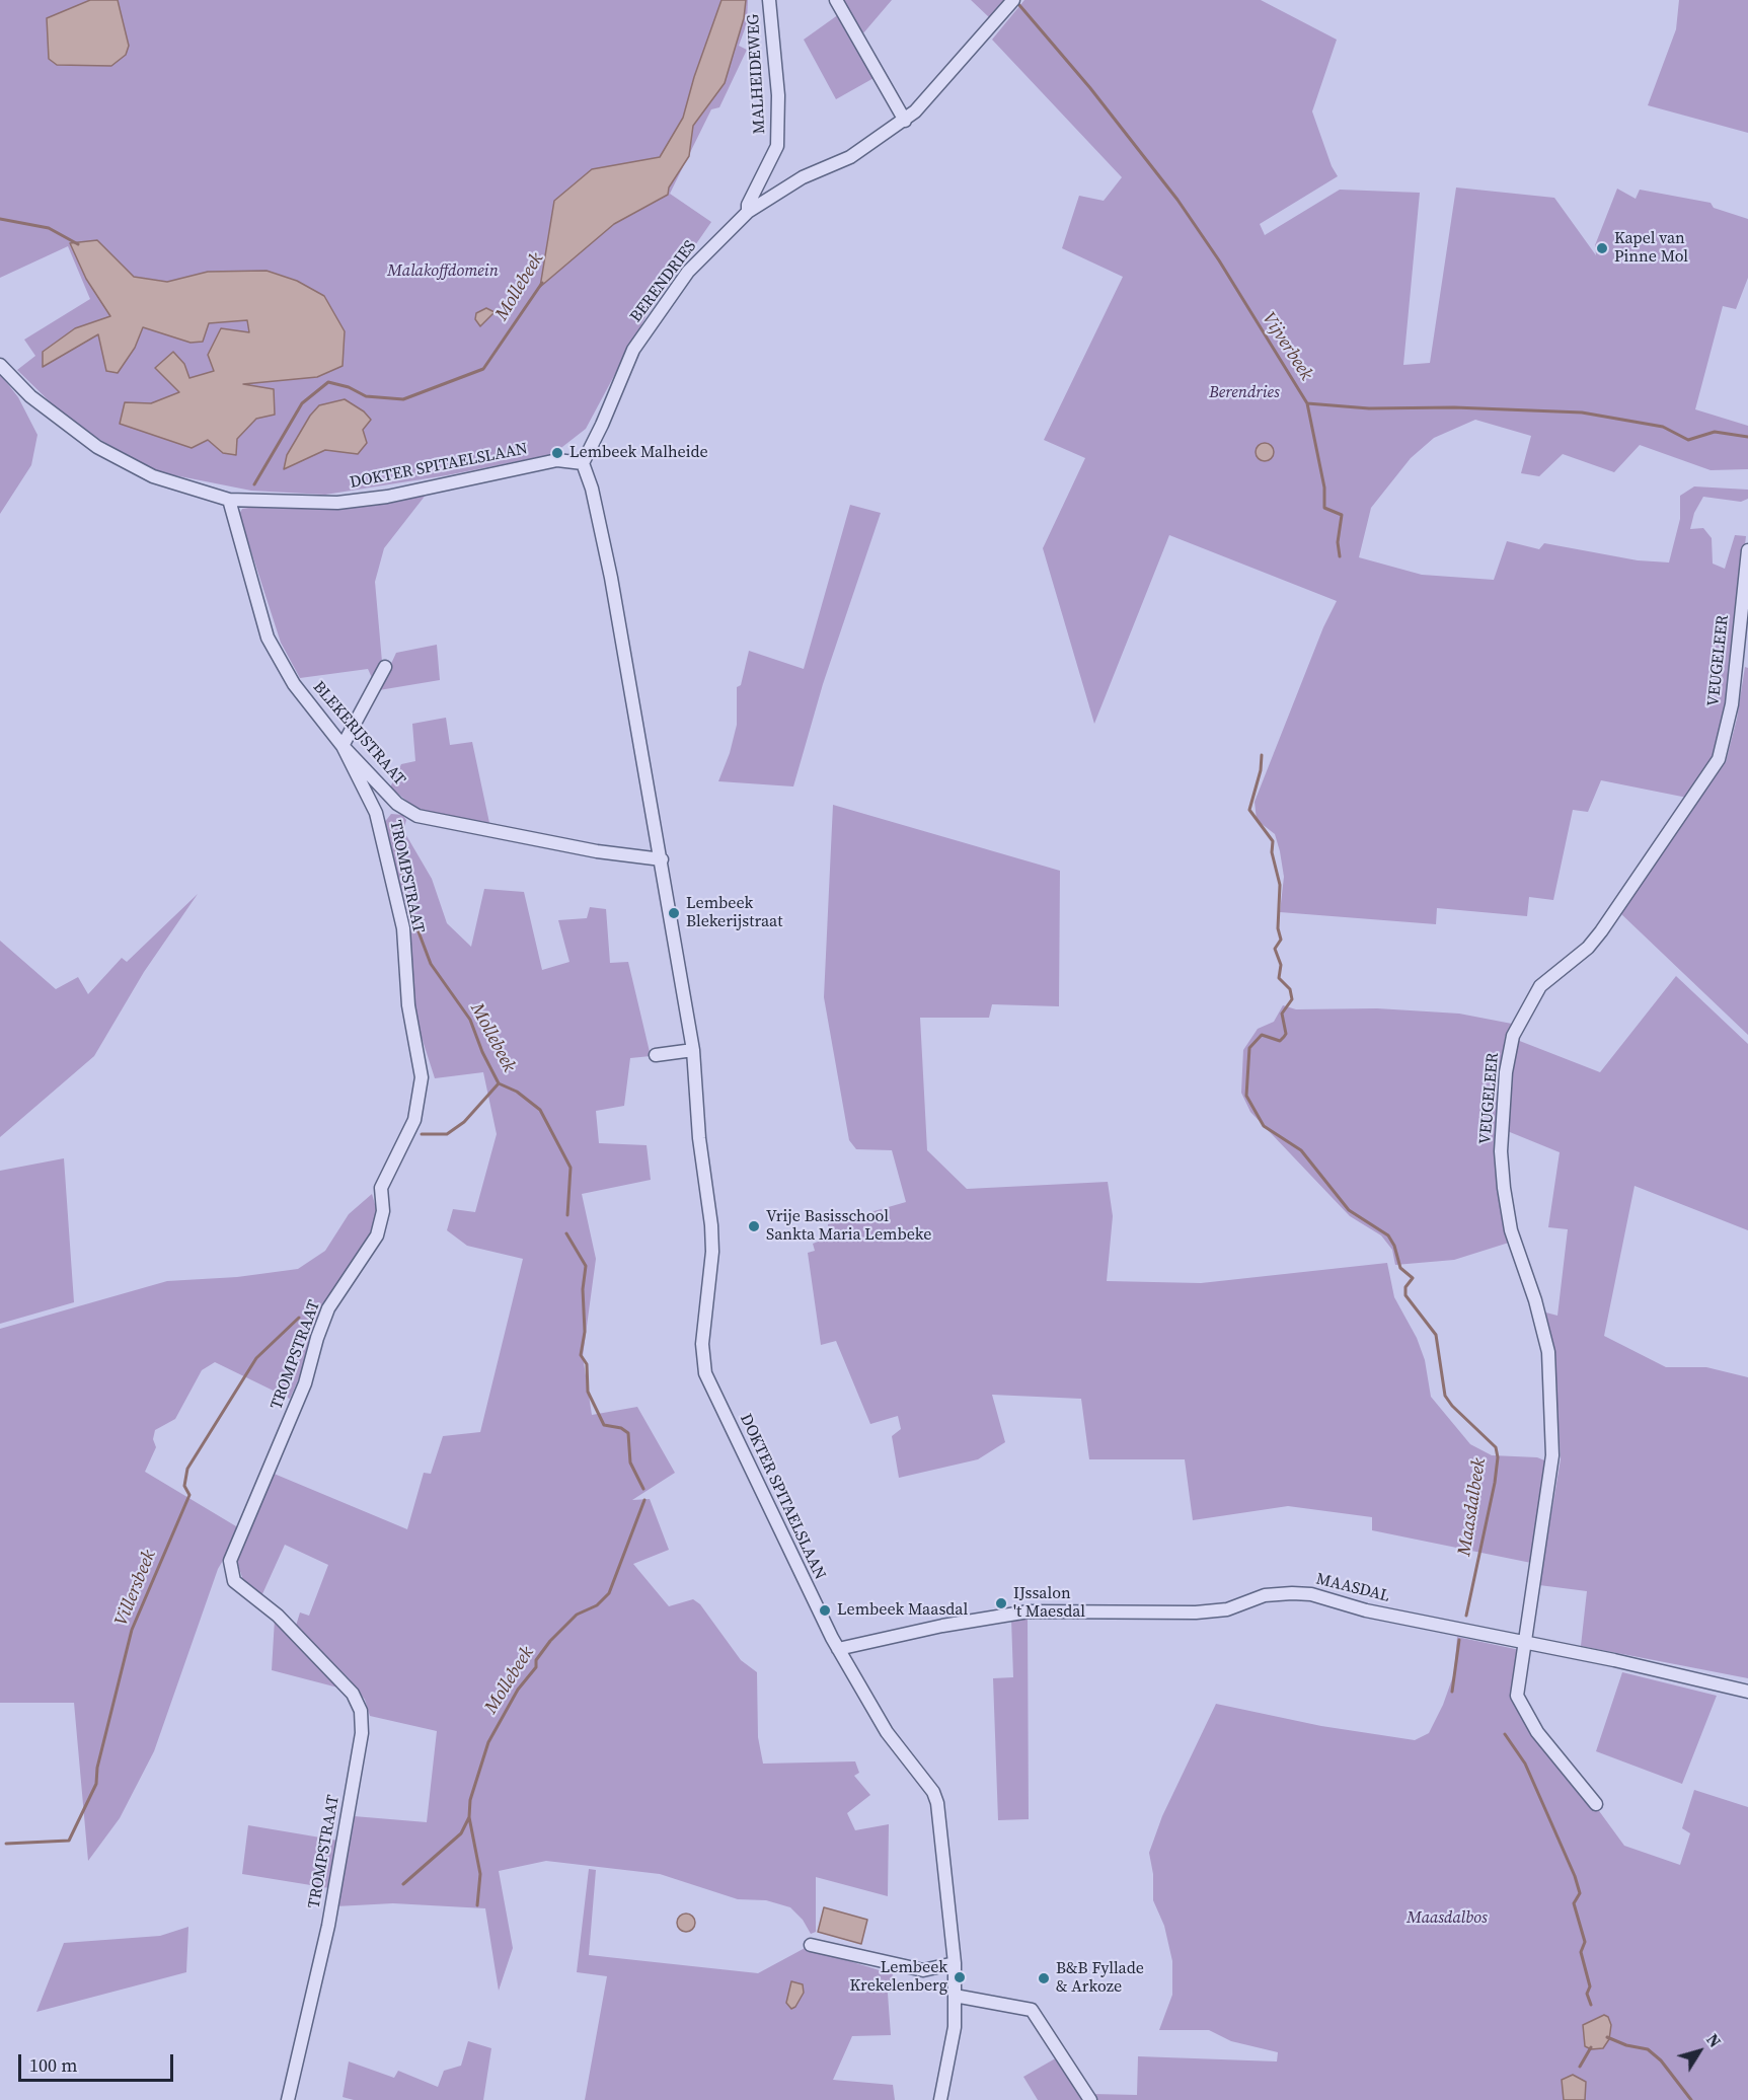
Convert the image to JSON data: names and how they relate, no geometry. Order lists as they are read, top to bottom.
{
  "streets": {
    "street": [
      "MALHEIDEWEG",
      "BERENDRIES",
      "DOKTER SPITAELSLAAN",
      "VEUGELEER",
      "BLEKERIJSTRAAT",
      "TROMPSTRAAT",
      "MAASDAL"
    ]
  },
  "crossings": [
    ["MALHEIDEWEG", "BERENDRIES"],
    ["BERENDRIES", "DOKTER SPITAELSLAAN"],
    ["DOKTER SPITAELSLAAN", "BLEKERIJSTRAAT"],
    ["DOKTER SPITAELSLAAN", "MAASDAL"],
    ["VEUGELEER", "MAASDAL"],
    ["BLEKERIJSTRAAT", "TROMPSTRAAT"]
  ],
  "water": [
    "Mollebeek",
    "Vijverbeek",
    "Maasdalbeek",
    "Villersbeek"
  ],
  "parks": ["Malakoffdomein", "Berendries", "Maasdalbos"],
  "places": [
    "Kapel van Pinne Mol",
    "Lembeek Malheide",
    "Lembeek Blekerijstraat",
    "Vrije Basisschool Sankta Maria Lembeke",
    "IJssalon 't Maesdal",
    "Lembeek Maasdal",
    "Lembeek Krekelenberg",
    "B&B Fyllade & Arkoze"
  ],
  "scale_bar": "100 m",
  "north": "top right"
}
